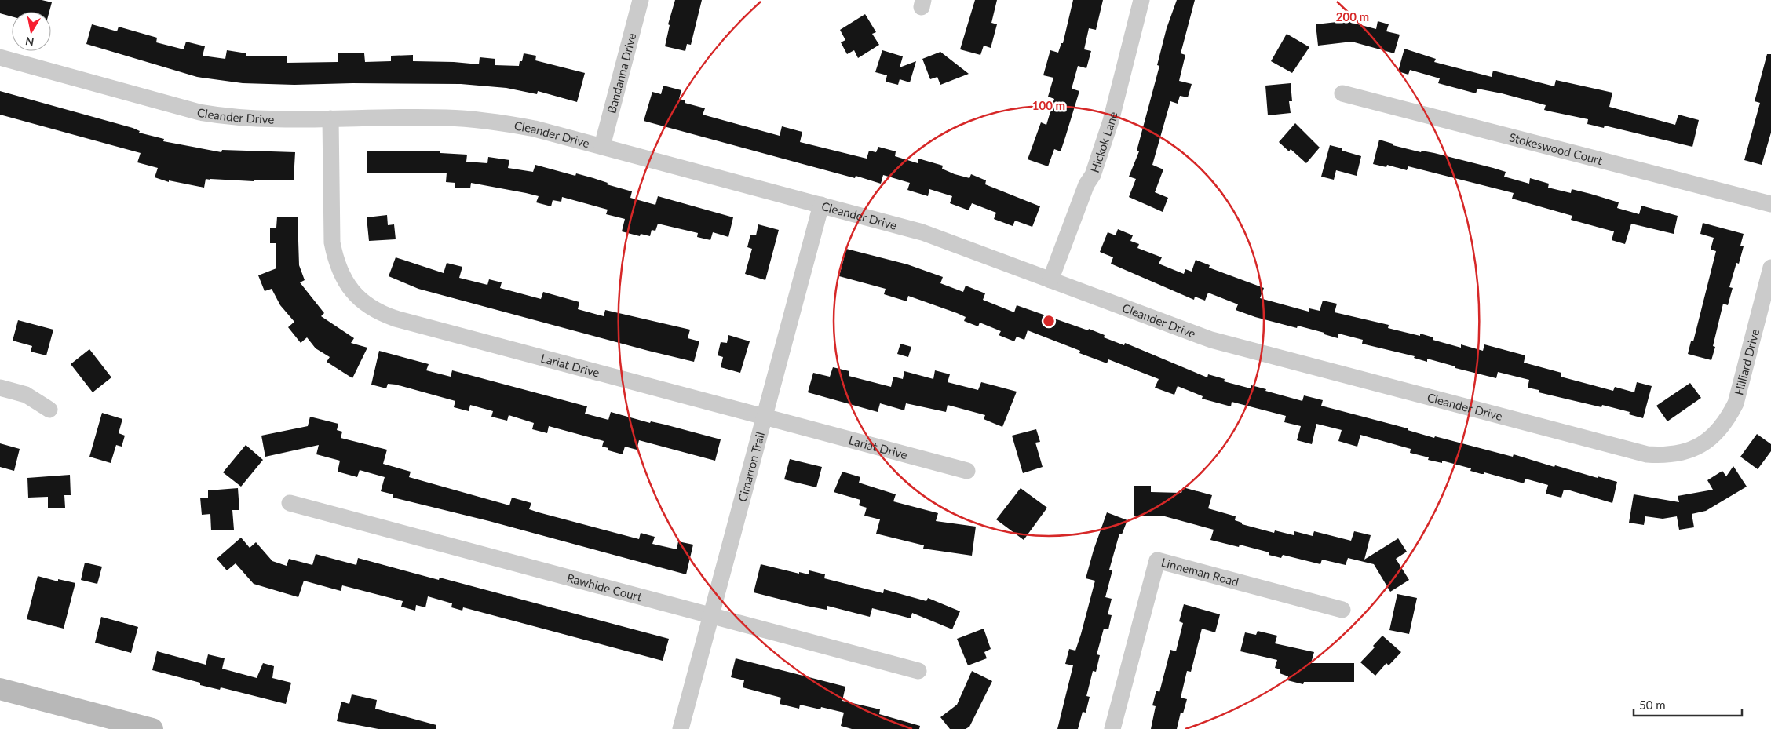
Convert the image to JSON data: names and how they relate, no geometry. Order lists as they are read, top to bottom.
{
  "streets": {
    "street": [
      "Bandanna Drive",
      "Cleander Drive",
      "Hickok Lane",
      "Stokeswood Court",
      "Hilliard Drive",
      "Lariat Drive",
      "Cimarron Trail",
      "Linneman Road",
      "Rawhide Court"
    ]
  },
  "crossings": [
    ["Bandanna Drive", "Cleander Drive"],
    ["Cleander Drive", "Hickok Lane"],
    ["Cleander Drive", "Hilliard Drive"],
    ["Cleander Drive", "Lariat Drive"],
    ["Cleander Drive", "Cimarron Trail"],
    ["Lariat Drive", "Cimarron Trail"],
    ["Cimarron Trail", "Rawhide Court"]
  ],
  "scale_bar": "50 m",
  "north": "bottom",
  "rings": ["200 m", "100 m"]
}
